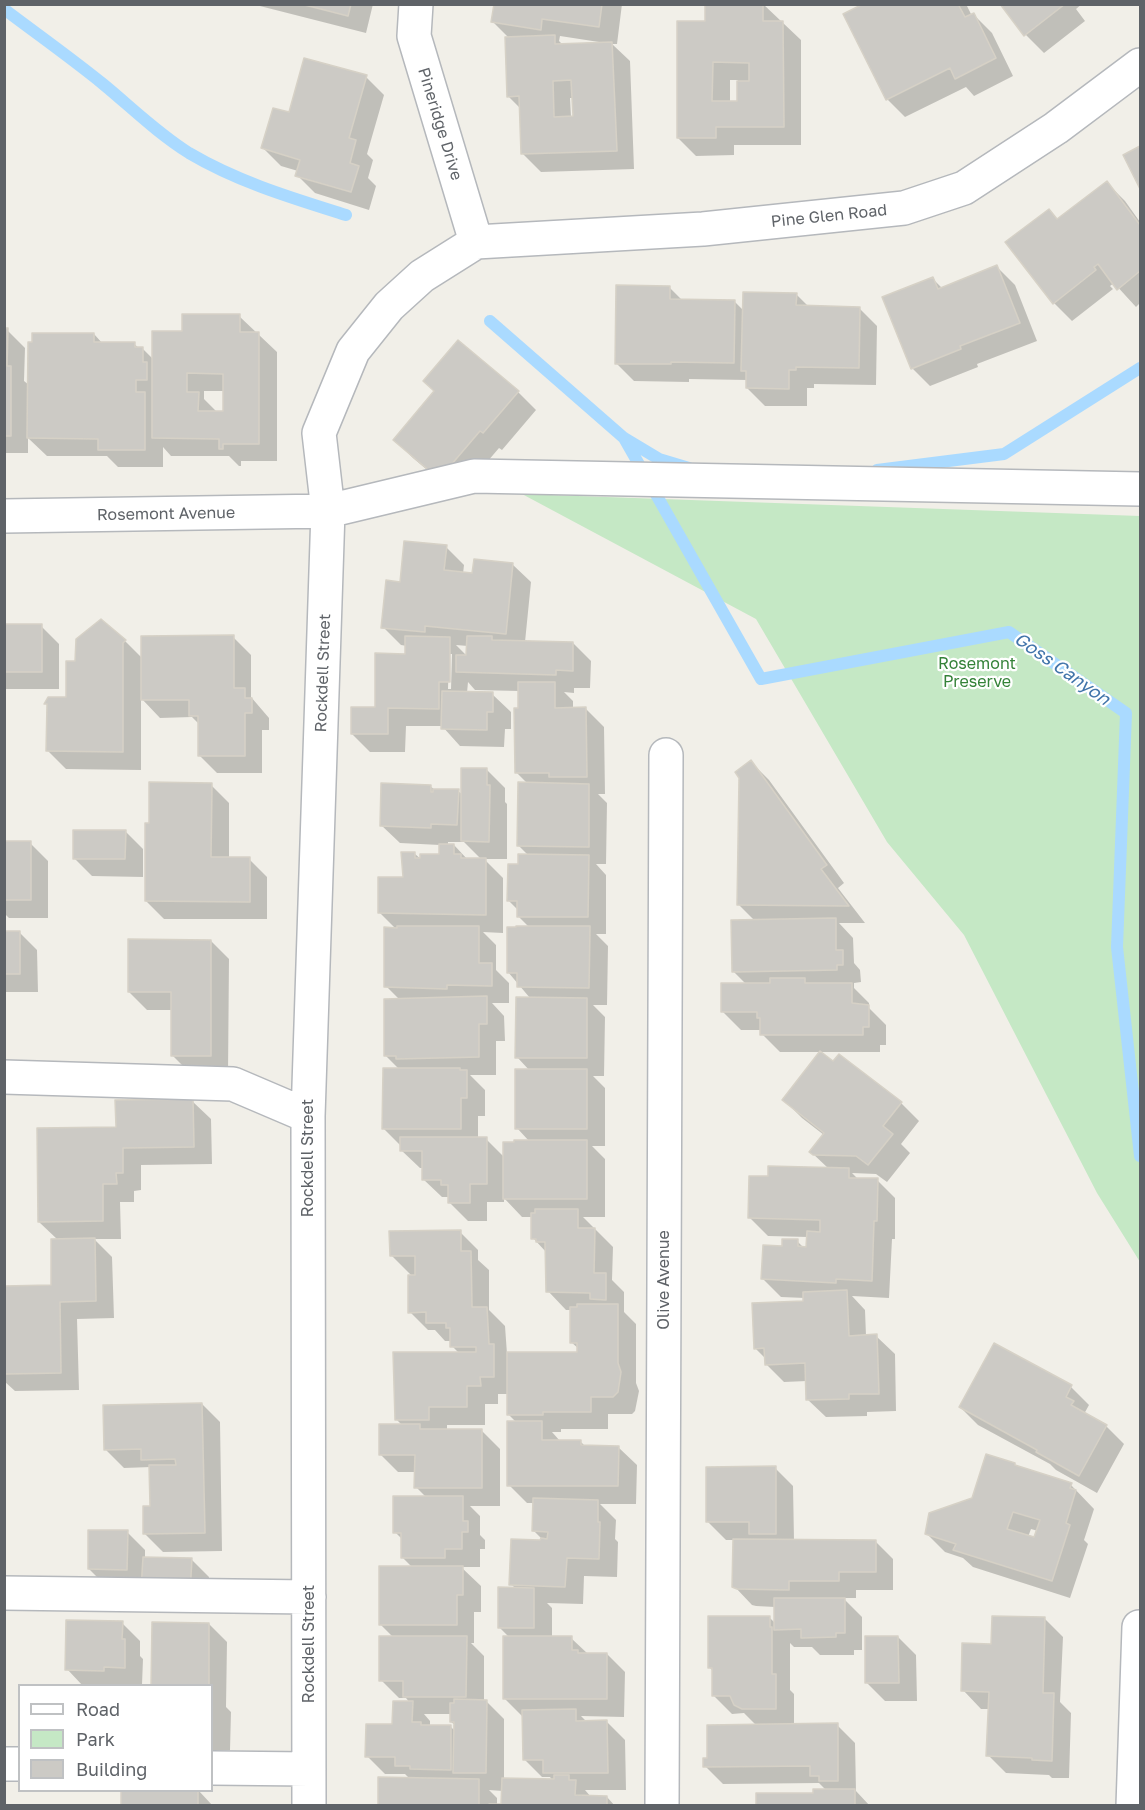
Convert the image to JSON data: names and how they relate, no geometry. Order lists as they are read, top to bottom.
{
  "streets": {
    "street": [
      "Pineridge Drive",
      "Pine Glen Road",
      "Rosemont Avenue",
      "Rockdell Street",
      "Olive Avenue"
    ]
  },
  "crossings": [
    ["Pineridge Drive", "Pine Glen Road"],
    ["Pineridge Drive", "Rockdell Street"],
    ["Pine Glen Road", "Rockdell Street"],
    ["Rosemont Avenue", "Rockdell Street"]
  ],
  "water": ["Goss Canyon"],
  "parks": ["Rosemont Preserve"],
  "legend": ["Road", "Park", "Building"]
}
